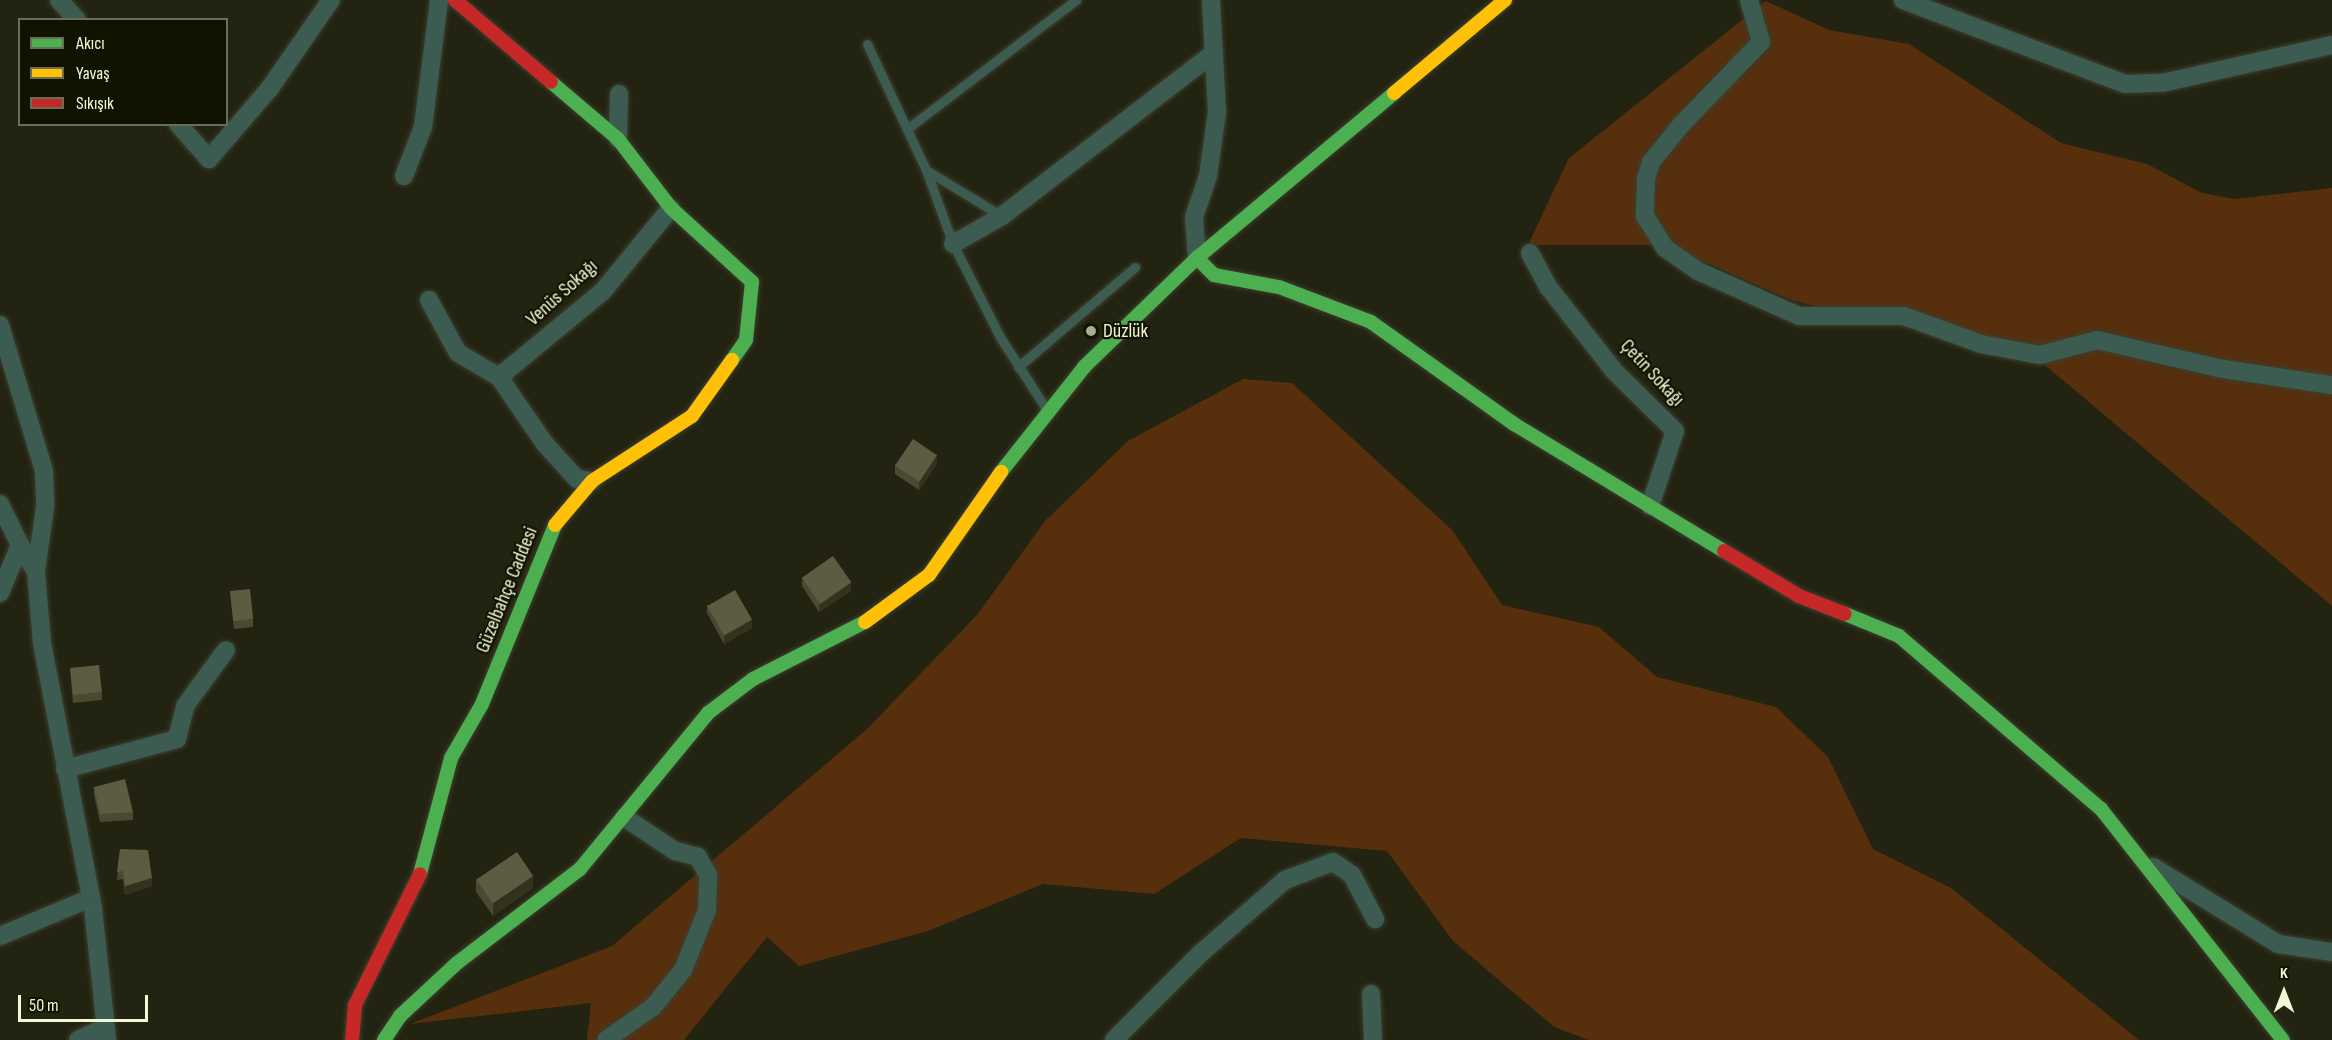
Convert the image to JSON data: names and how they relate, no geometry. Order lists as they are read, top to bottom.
{
  "streets": {
    "street": ["Venüs Sokağı", "Çetin Sokağı", "Güzelbahçe Caddesi"]
  },
  "crossings": [
    ["Venüs Sokağı", "Güzelbahçe Caddesi"]
  ],
  "places": ["Düzlük"],
  "legend": ["Akıcı", "Yavaş", "Sıkışık"],
  "scale_bar": "50 m",
  "north": "top"
}
